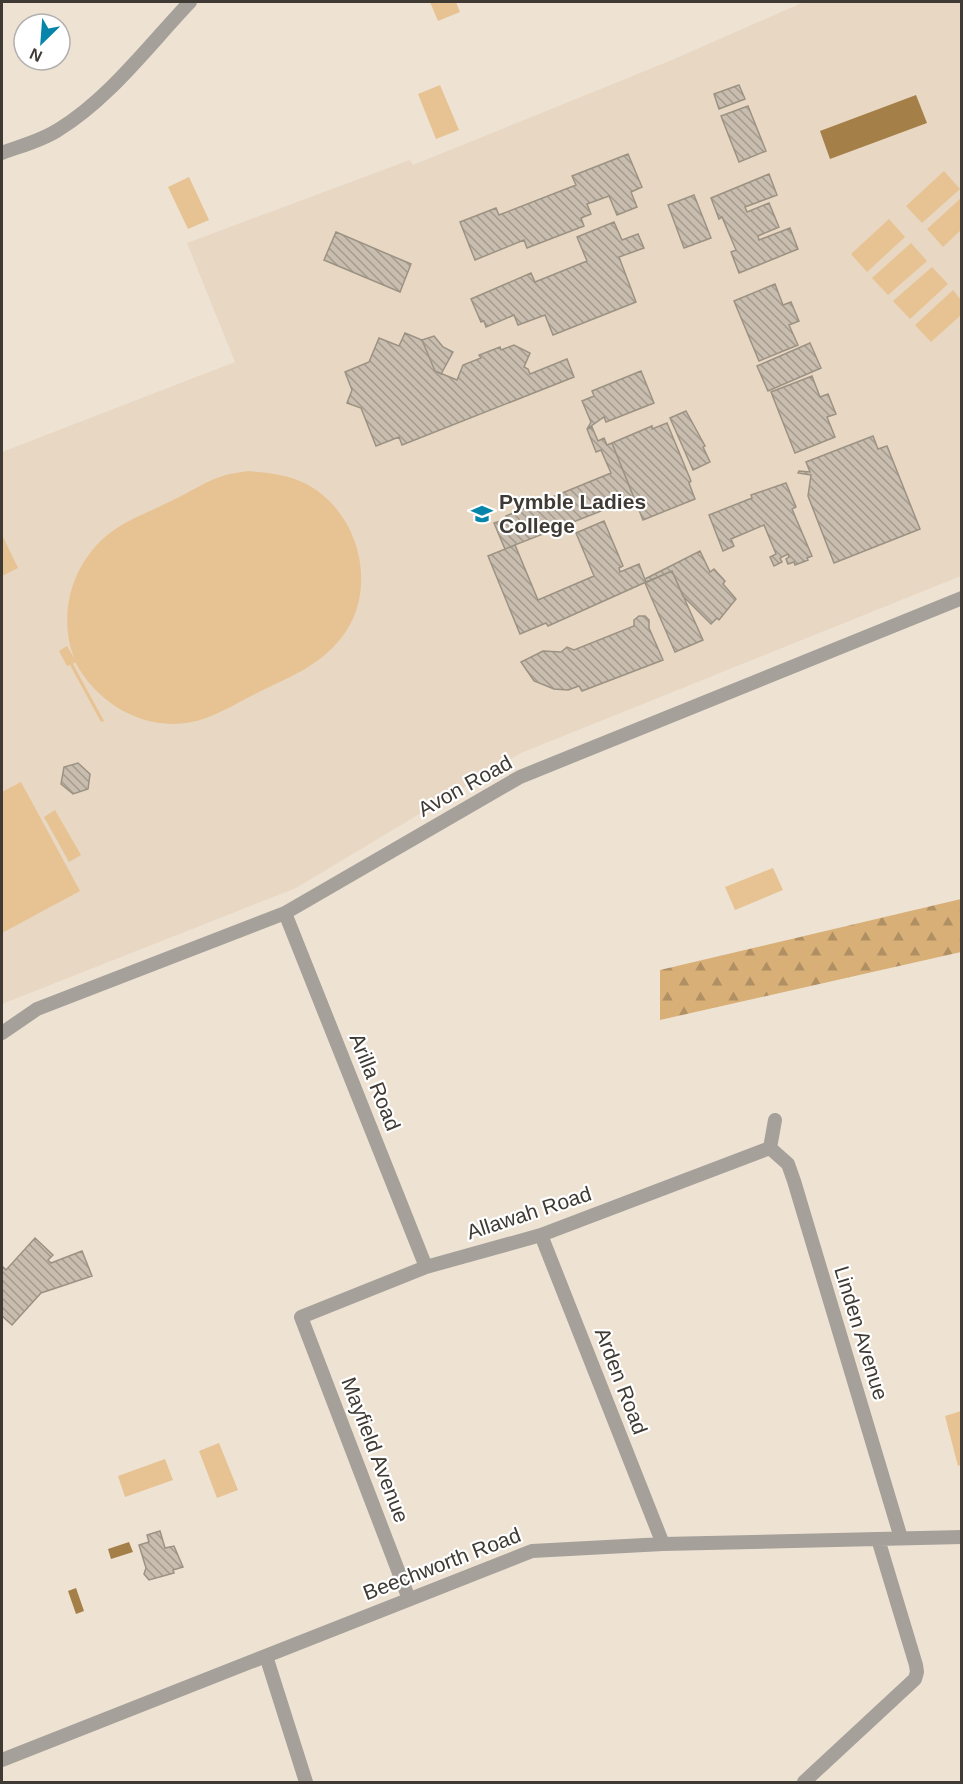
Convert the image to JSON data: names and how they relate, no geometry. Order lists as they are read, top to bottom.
{
  "streets": {
    "street": [
      "Avon Road",
      "Arilla Road",
      "Allawah Road",
      "Linden Avenue",
      "Arden Road",
      "Mayfield Avenue",
      "Beechworth Road"
    ]
  },
  "crossings": [
    ["Avon Road", "Arilla Road"],
    ["Arilla Road", "Allawah Road"],
    ["Allawah Road", "Linden Avenue"],
    ["Allawah Road", "Arden Road"],
    ["Allawah Road", "Mayfield Avenue"],
    ["Linden Avenue", "Beechworth Road"],
    ["Arden Road", "Beechworth Road"],
    ["Mayfield Avenue", "Beechworth Road"]
  ],
  "places": {
    "school or university": ["Pymble Ladies College"]
  },
  "north": "bottom left"
}
